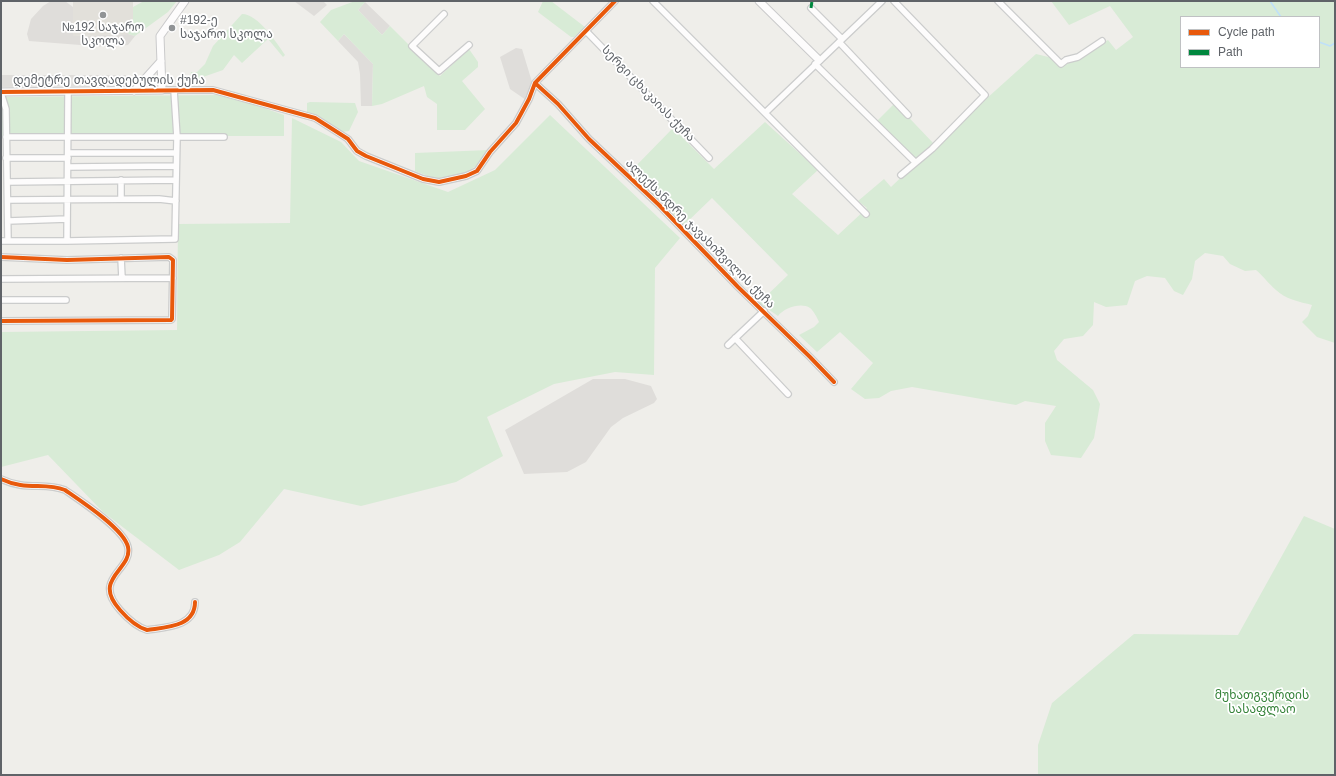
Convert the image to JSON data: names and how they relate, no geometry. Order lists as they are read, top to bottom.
{
  "streets": {
    "street": ["დემეტრე თავდადებულის ქუჩა", "სერგი ცხაკაიას ქუჩა", "ალექსანდრე ჯავახიშვილის ქუჩა"]
  },
  "crossings": [
    ["დემეტრე თავდადებულის ქუჩა", "სერგი ცხაკაიას ქუჩა"],
    ["დემეტრე თავდადებულის ქუჩა", "ალექსანდრე ჯავახიშვილის ქუჩა"]
  ],
  "parks": ["მუხათგვერდის სასაფლაო"],
  "places": ["№192 საჯარო სკოლა", "#192-ე საჯარო სკოლა"],
  "legend": ["Cycle path", "Path"]
}
